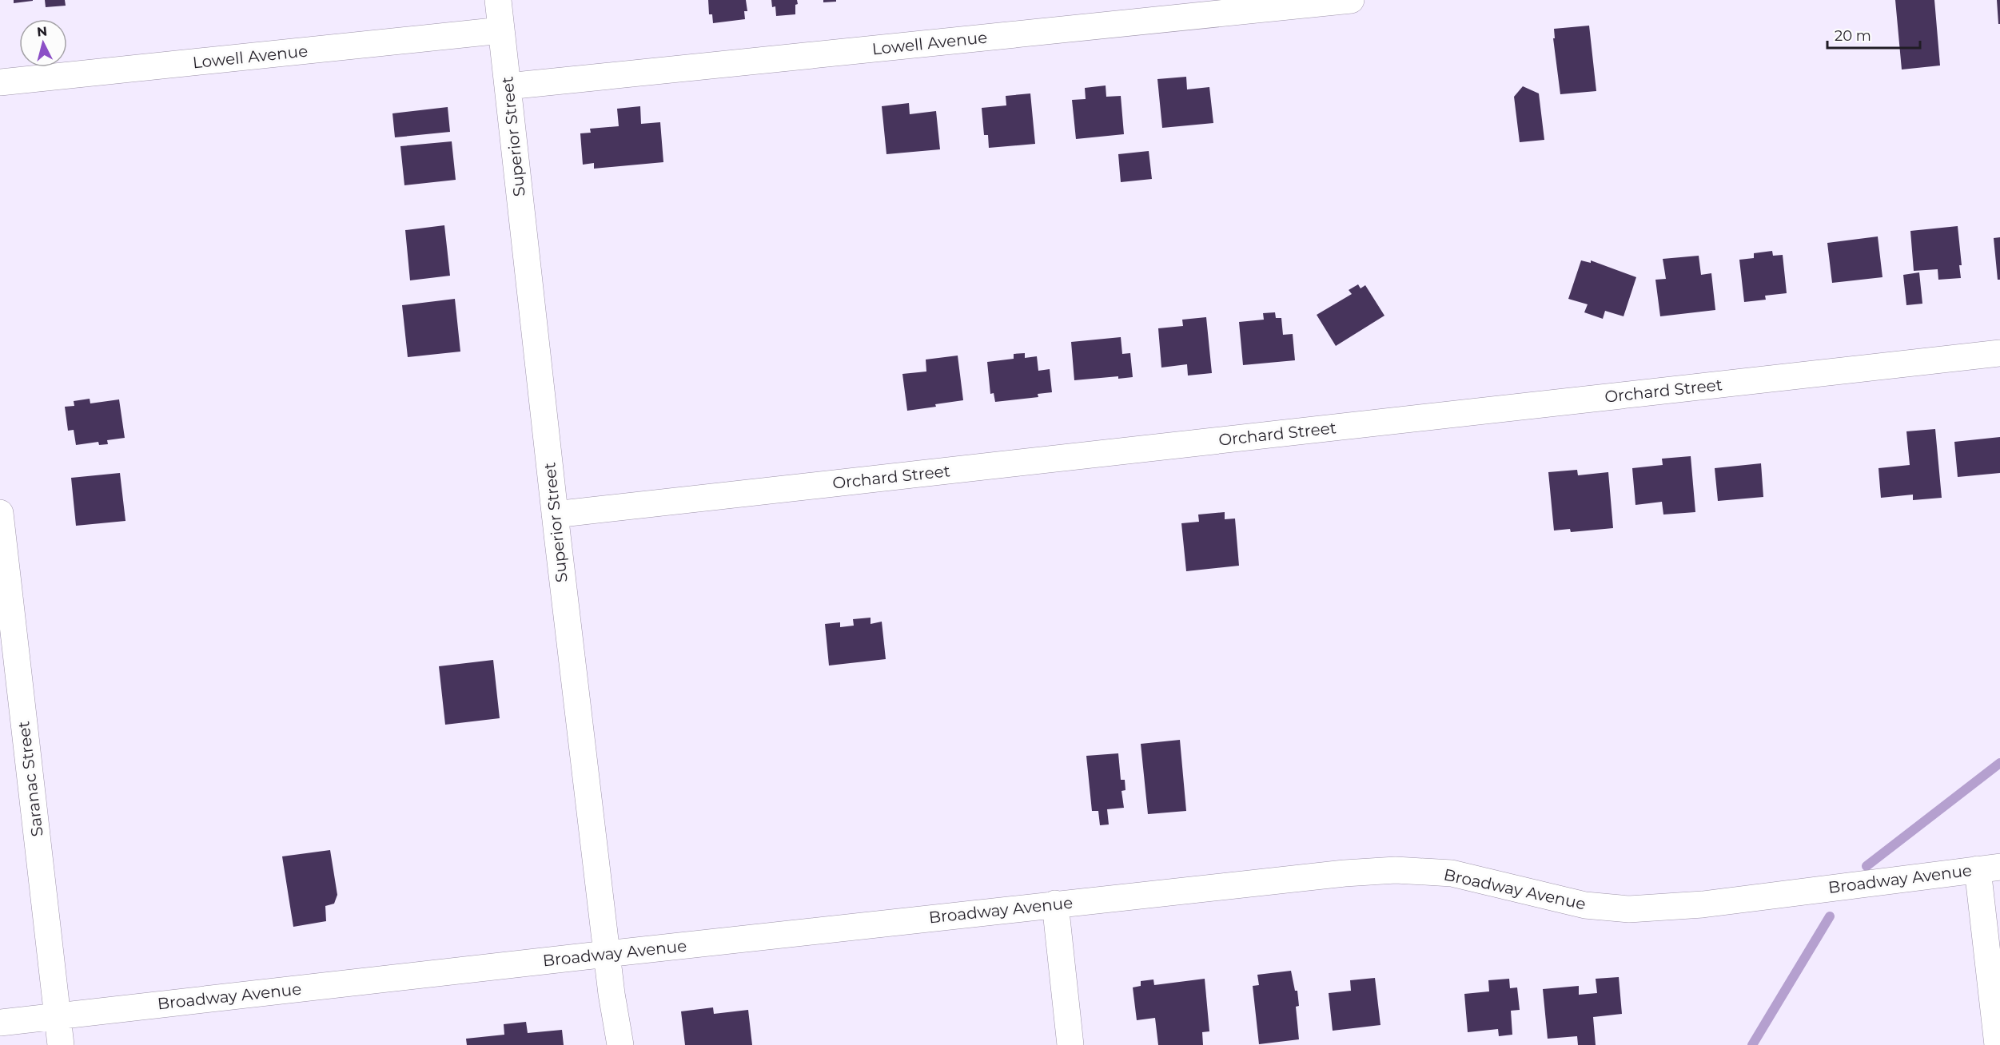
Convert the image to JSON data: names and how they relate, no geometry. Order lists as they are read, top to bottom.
{
  "streets": {
    "street": [
      "Lowell Avenue",
      "Superior Street",
      "Orchard Street",
      "Saranac Street",
      "Broadway Avenue"
    ]
  },
  "crossings": [
    ["Lowell Avenue", "Superior Street"],
    ["Superior Street", "Orchard Street"],
    ["Superior Street", "Broadway Avenue"],
    ["Saranac Street", "Broadway Avenue"]
  ],
  "scale_bar": "20 m",
  "north": "top"
}
